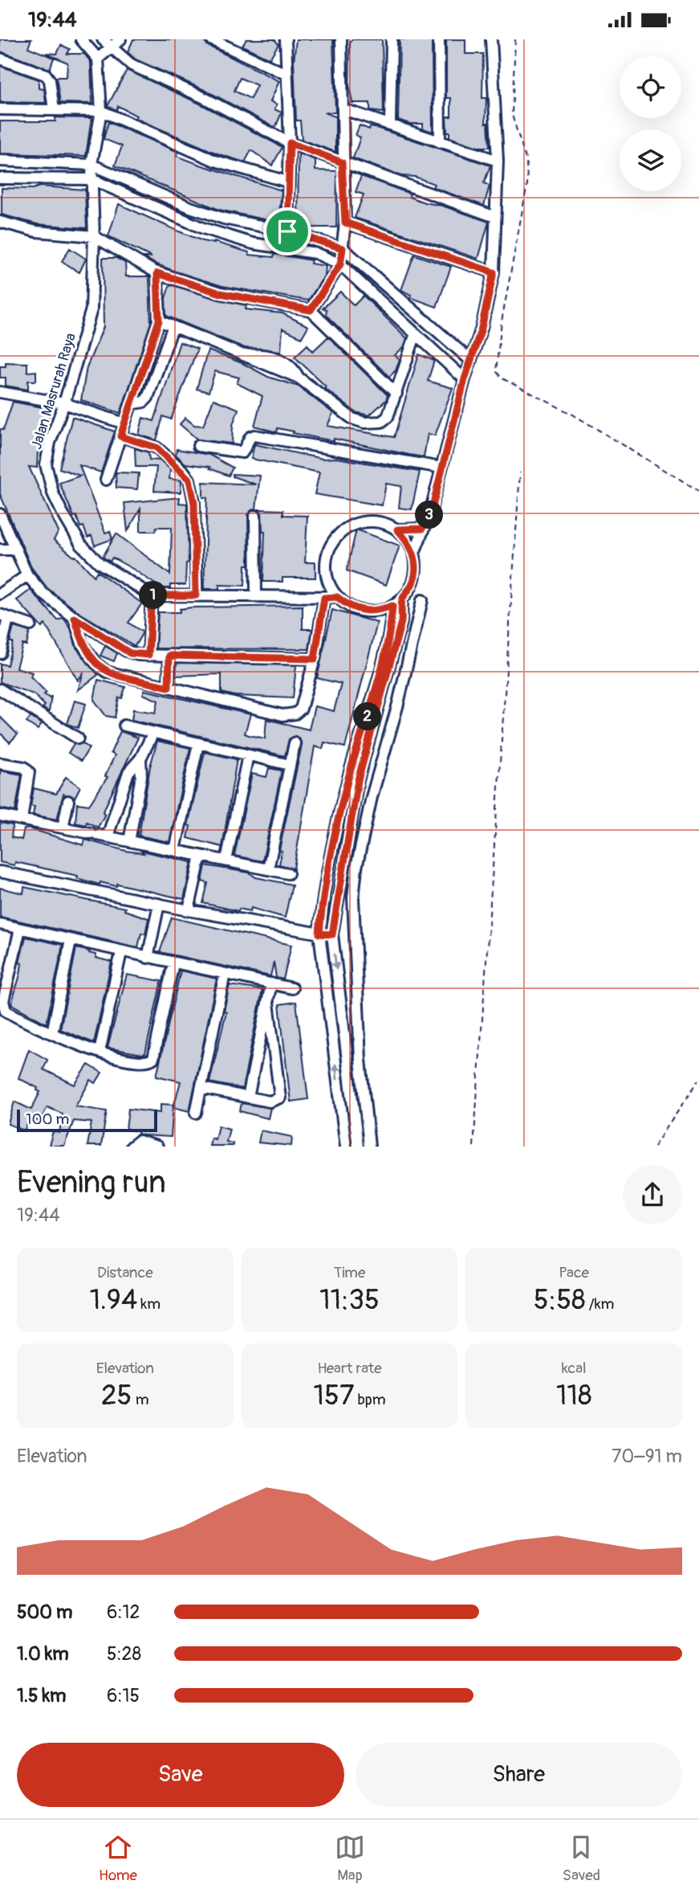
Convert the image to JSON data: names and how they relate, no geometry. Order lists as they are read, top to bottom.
{
  "streets": {
    "street": ["Jalan Masrurah Raya"]
  },
  "scale_bar": "100 m",
  "page": {
    "status": "19:44",
    "pins": ["3", "1", "2"],
    "scale": "100 m",
    "heading": ["Evening run", "19:44"],
    "stats": [
      ["Distance", "1.94 km"],
      ["Time", "11:35"],
      ["Pace", "5:58 /km"],
      ["Elevation", "25 m"],
      ["Heart rate", "157 bpm"],
      ["kcal", "118"]
    ],
    "chart": ["Elevation", "70–91 m"],
    "list": [
      {
        "name": "500 m",
        "note": "6:12"
      },
      {
        "name": "1.0 km",
        "note": "5:28"
      },
      {
        "name": "1.5 km",
        "note": "6:15"
      }
    ],
    "buttons": ["Save", "Share"],
    "tabs": ["Home", "Map", "Saved"]
  }
}
